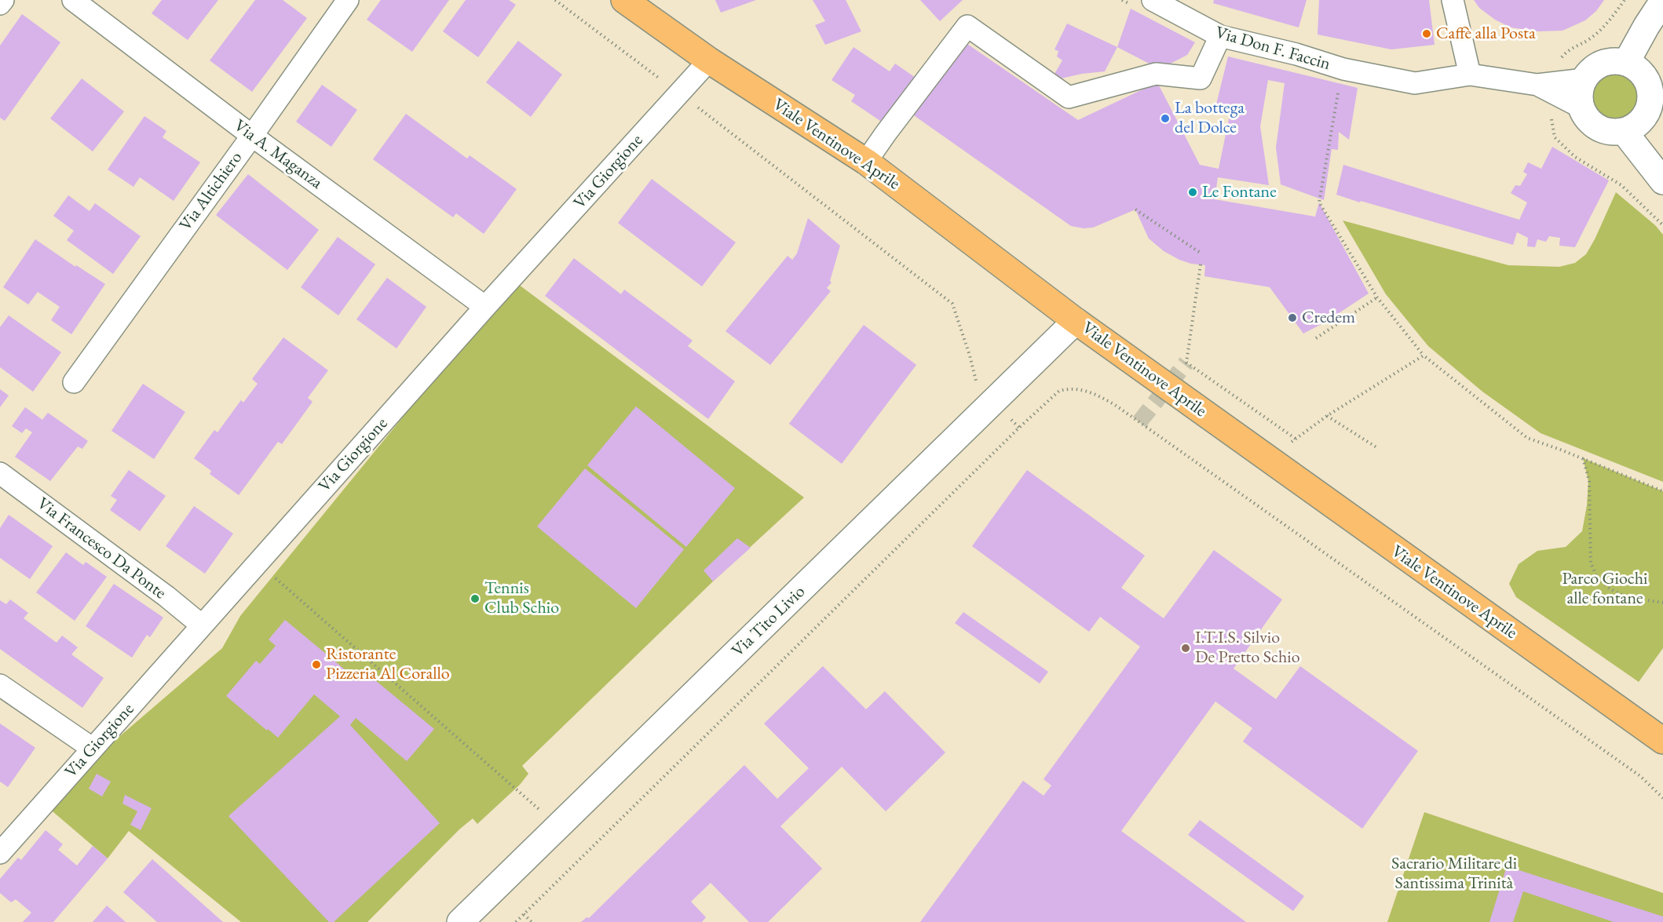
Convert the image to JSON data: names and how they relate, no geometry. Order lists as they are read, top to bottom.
{
  "streets": {
    "main road": ["Viale Ventinove Aprile"],
    "street": [
      "Via Don F. Faccin",
      "Via A. Maganza",
      "Via Giorgione",
      "Via Altichiero",
      "Via Francesco Da Ponte",
      "Via Tito Livio"
    ]
  },
  "crossings": [
    ["Via Don F. Faccin", "Viale Ventinove Aprile"],
    ["Viale Ventinove Aprile", "Via Giorgione"],
    ["Viale Ventinove Aprile", "Via Tito Livio"],
    ["Via A. Maganza", "Via Giorgione"],
    ["Via A. Maganza", "Via Altichiero"],
    ["Via Giorgione", "Via Francesco Da Ponte"]
  ],
  "parks": ["Parco Giochi alle fontane", "Sacrario Militare di Santissima Trinità"],
  "places": [
    "Caffè alla Posta",
    "La bottega del Dolce",
    "Le Fontane",
    "Credem",
    "Tennis Club Schio",
    "I.T.I.S. Silvio De Pretto Schio",
    "Ristorante Pizzeria Al Corallo"
  ]
}
